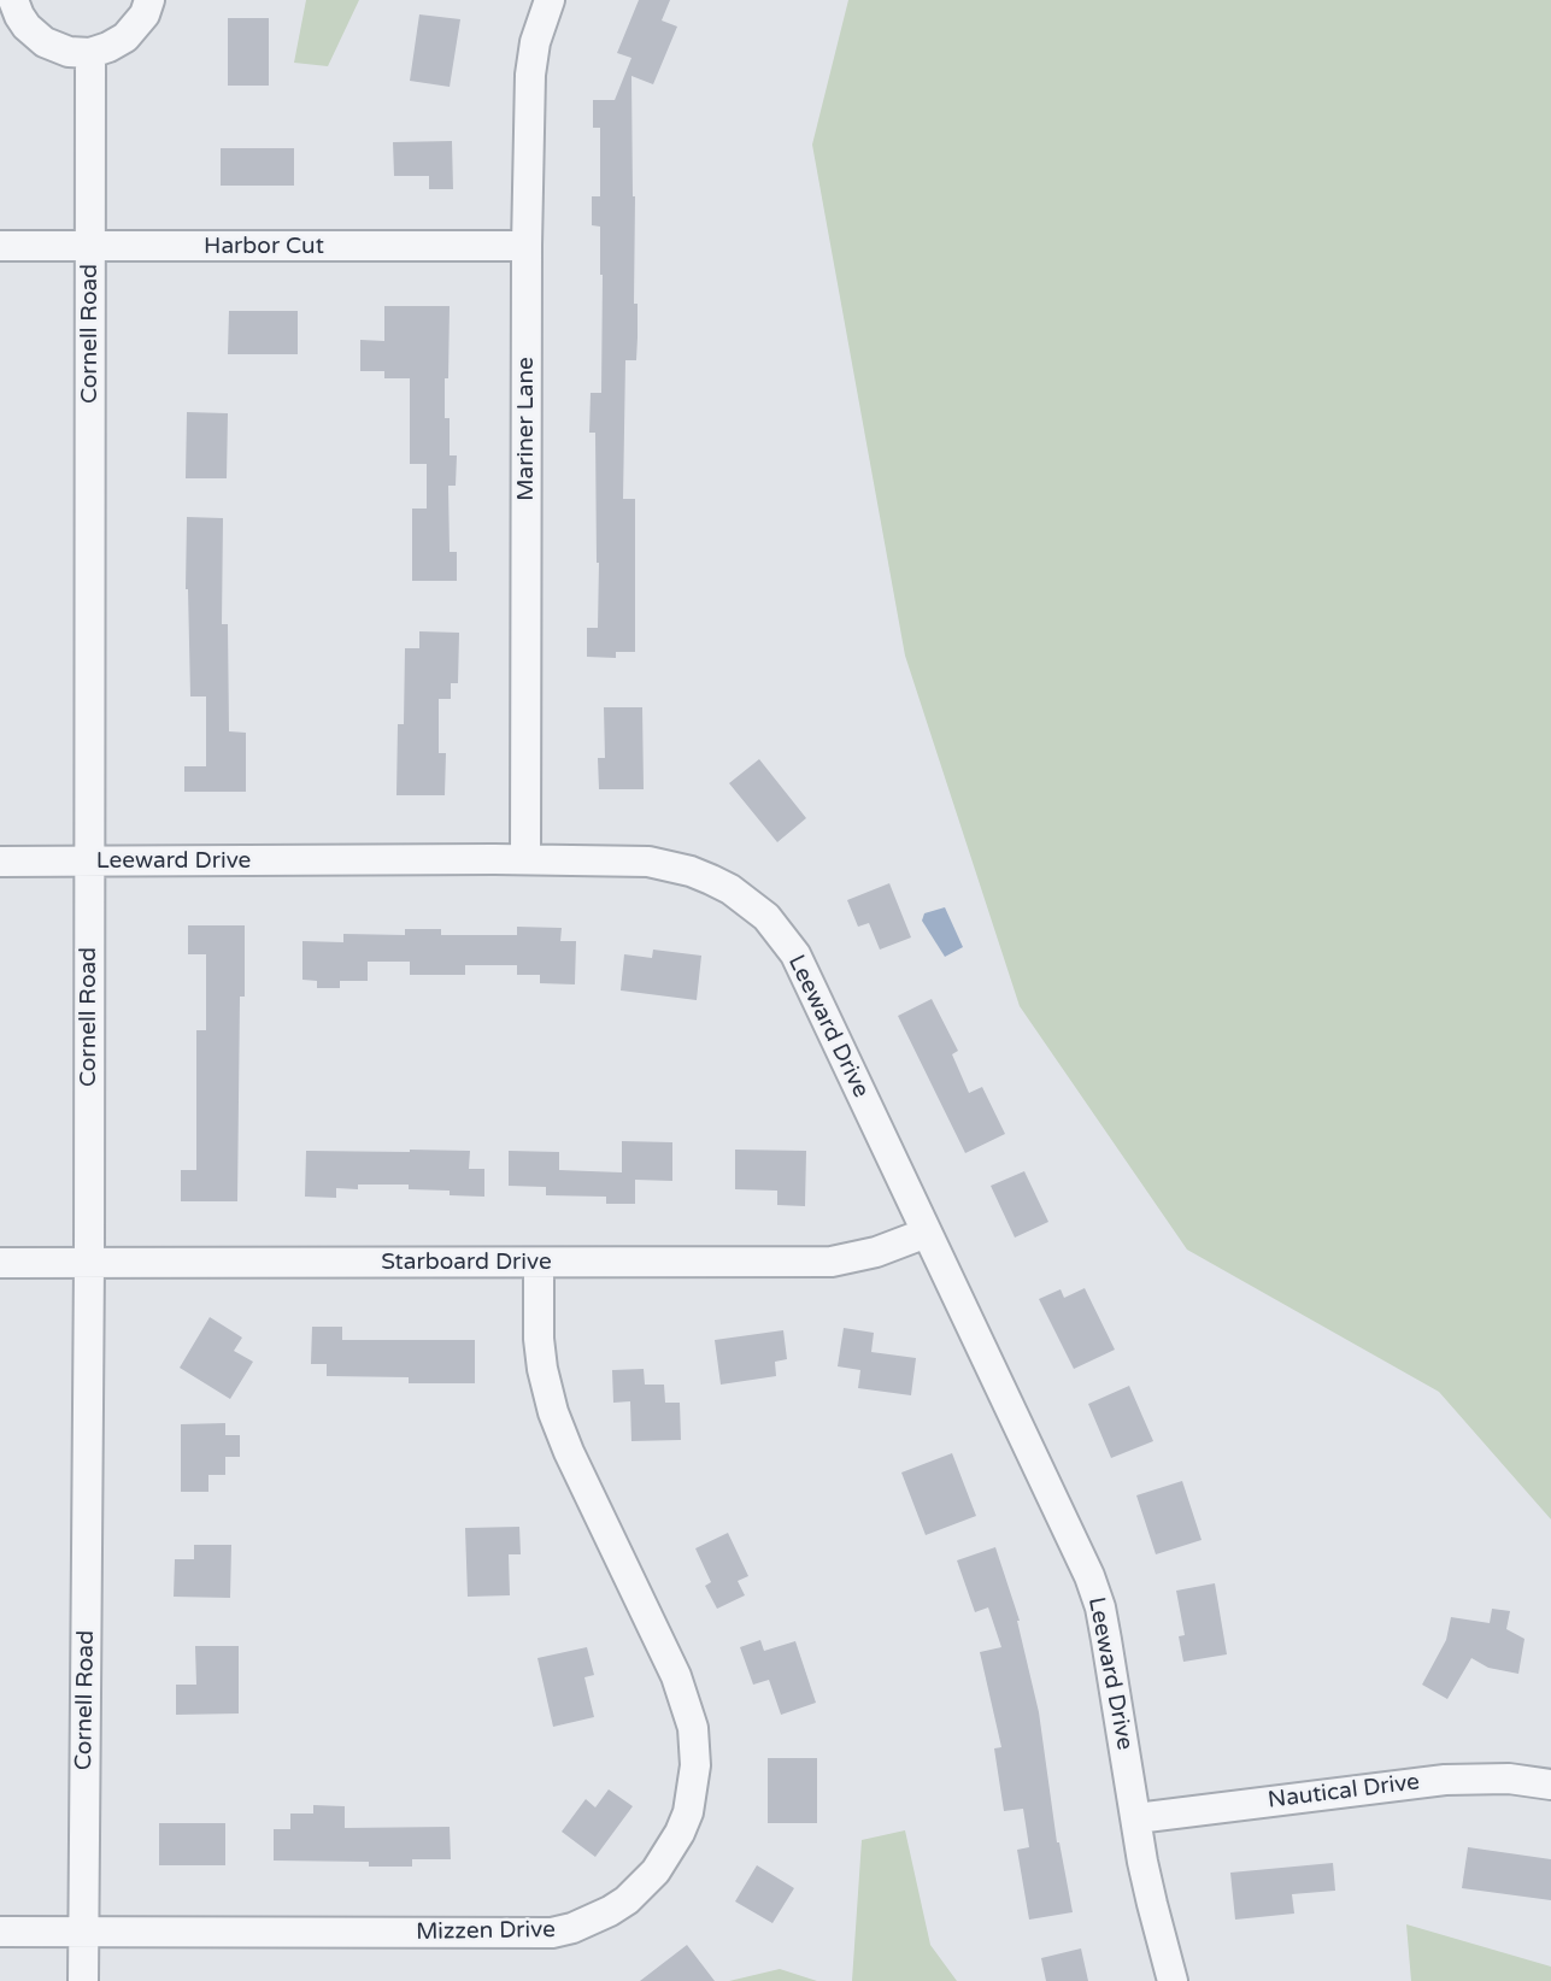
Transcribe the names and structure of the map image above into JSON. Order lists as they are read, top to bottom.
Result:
{
  "streets": {
    "street": [
      "Harbor Cut",
      "Cornell Road",
      "Mariner Lane",
      "Leeward Drive",
      "Starboard Drive",
      "Nautical Drive",
      "Mizzen Drive"
    ]
  },
  "crossings": [
    ["Harbor Cut", "Cornell Road"],
    ["Harbor Cut", "Mariner Lane"],
    ["Cornell Road", "Leeward Drive"],
    ["Cornell Road", "Starboard Drive"],
    ["Cornell Road", "Mizzen Drive"],
    ["Mariner Lane", "Leeward Drive"],
    ["Leeward Drive", "Starboard Drive"],
    ["Leeward Drive", "Nautical Drive"],
    ["Starboard Drive", "Mizzen Drive"]
  ]
}
